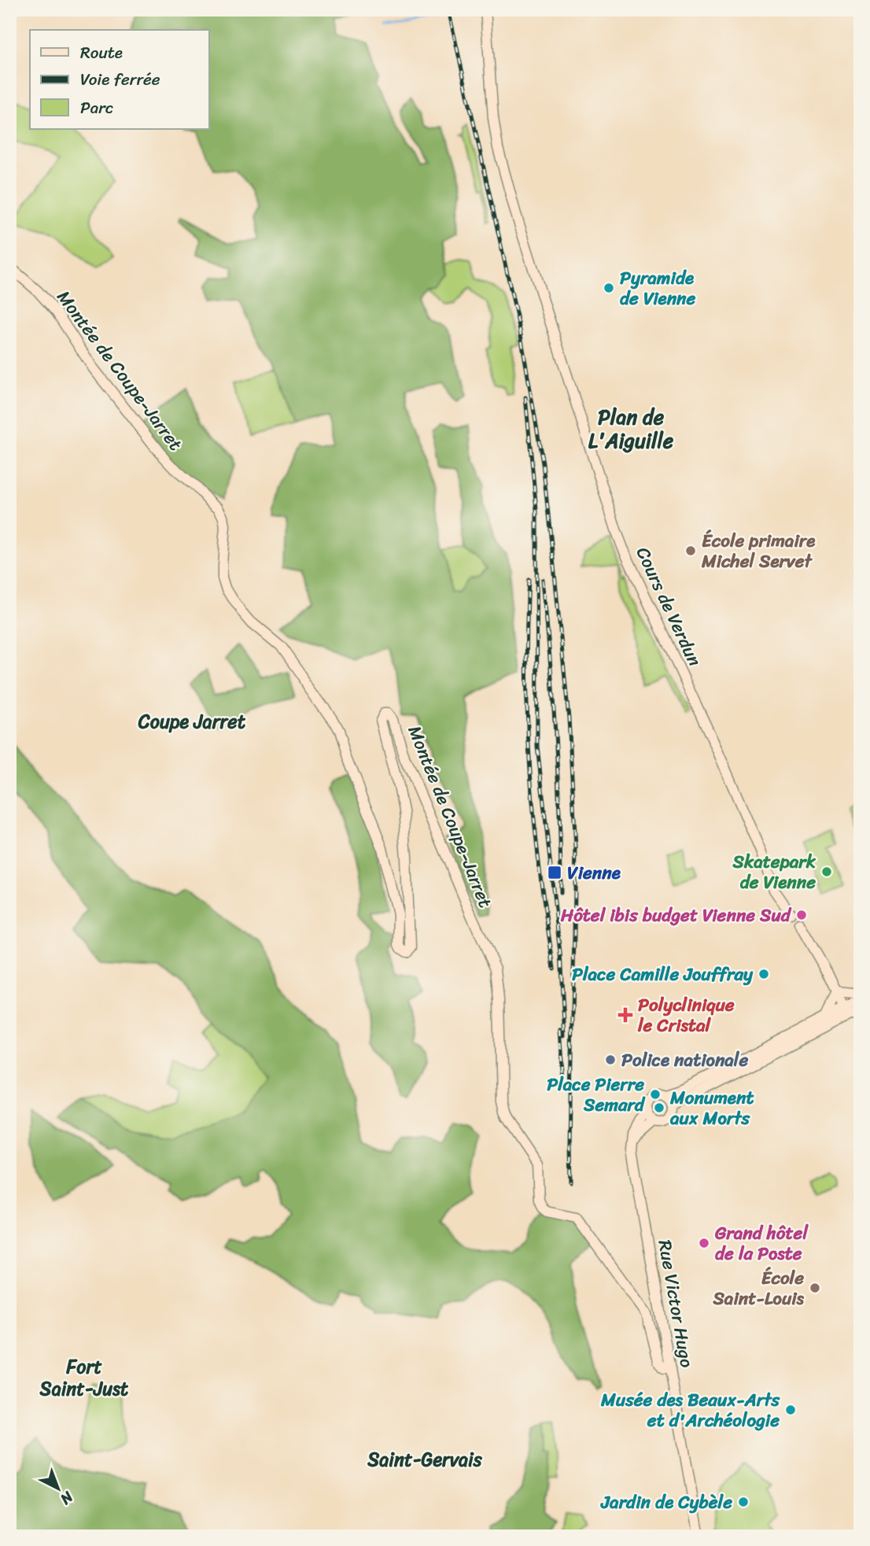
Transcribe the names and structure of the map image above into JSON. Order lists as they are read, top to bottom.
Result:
{
  "streets": {
    "main road": ["Montée de Coupe-Jarret", "Cours de Verdun", "Rue Victor Hugo"]
  },
  "crossings": [
    ["Montée de Coupe-Jarret", "Rue Victor Hugo"]
  ],
  "districts": [
    "Plan de L'Aiguille",
    "Coupe Jarret",
    "Fort Saint-Just",
    "Saint-Gervais"
  ],
  "places": {
    "other": [
      "Pyramide de Vienne",
      "École primaire Michel Servet",
      "Skatepark de Vienne",
      "Hôtel ibis budget Vienne Sud",
      "Place Camille Jouffray",
      "Police nationale",
      "Place Pierre Semard",
      "Monument aux Morts",
      "Grand hôtel de la Poste",
      "École Saint-Louis",
      "Musée des Beaux-Arts et d'Archéologie",
      "Jardin de Cybèle"
    ],
    "transit": ["Vienne"],
    "health": ["Polyclinique le Cristal"]
  },
  "legend": ["Route", "Voie ferrée", "Parc"],
  "north": "bottom right"
}
